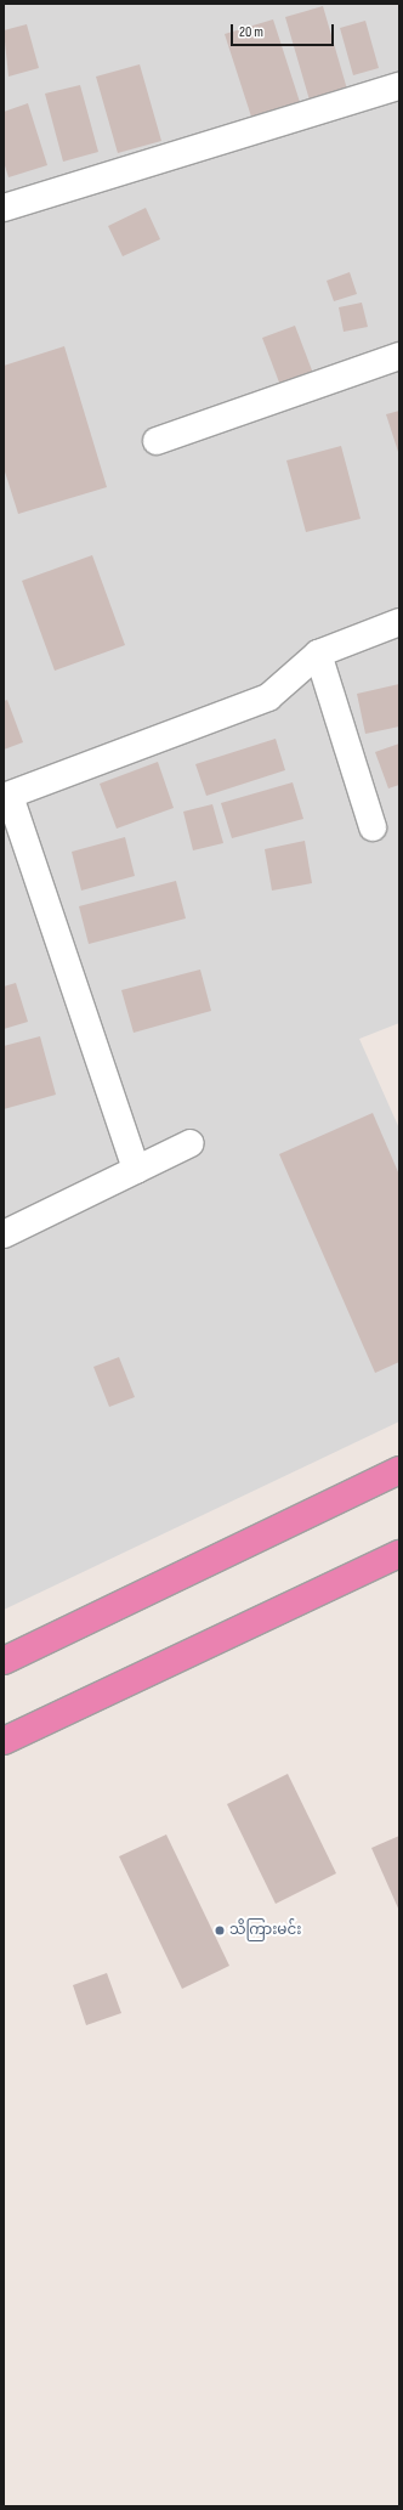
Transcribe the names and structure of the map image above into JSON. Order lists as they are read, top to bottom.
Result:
{
  "places": ["သိကြားမင်း"],
  "scale_bar": "20 m"
}
